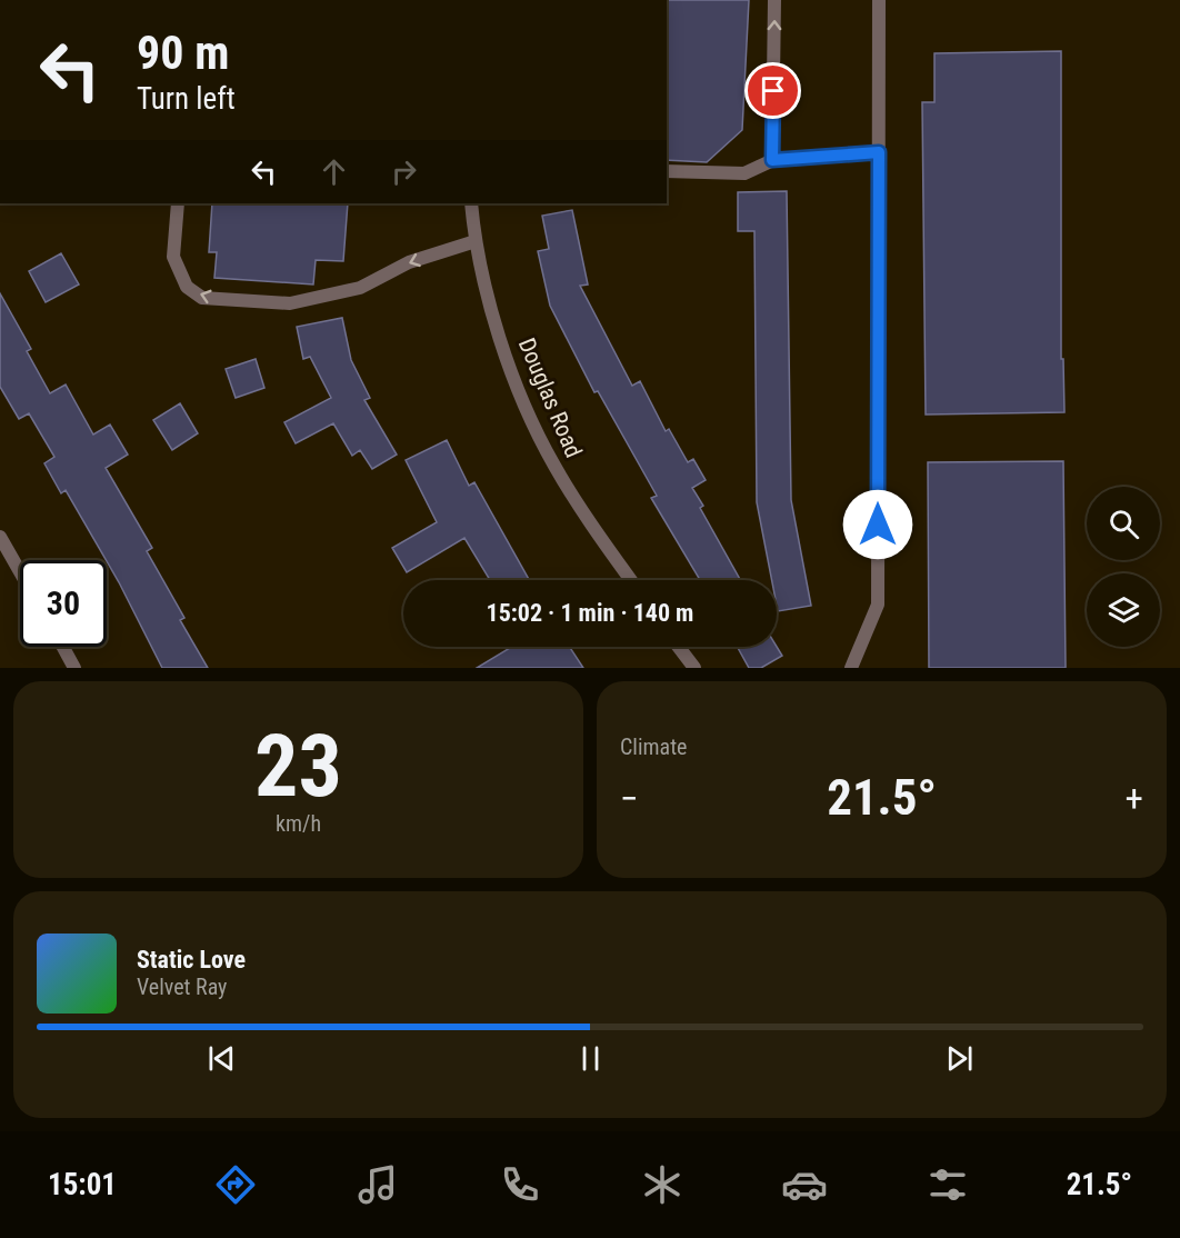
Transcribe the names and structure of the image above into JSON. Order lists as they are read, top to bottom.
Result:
{
  "streets": {
    "street": ["Douglas Road"]
  },
  "page": {
    "turn": ["90 m", "Turn left"],
    "limit": "30",
    "trip": "15:02 · 1 min · 140 m",
    "tile": [
      ["23", "km/h"],
      "Climate"
    ],
    "heat": ["−", "21.5°", "+"],
    "song": ["Static Love", "Velvet Ray"],
    "tabs": ["15:01", "21.5°"]
  }
}
